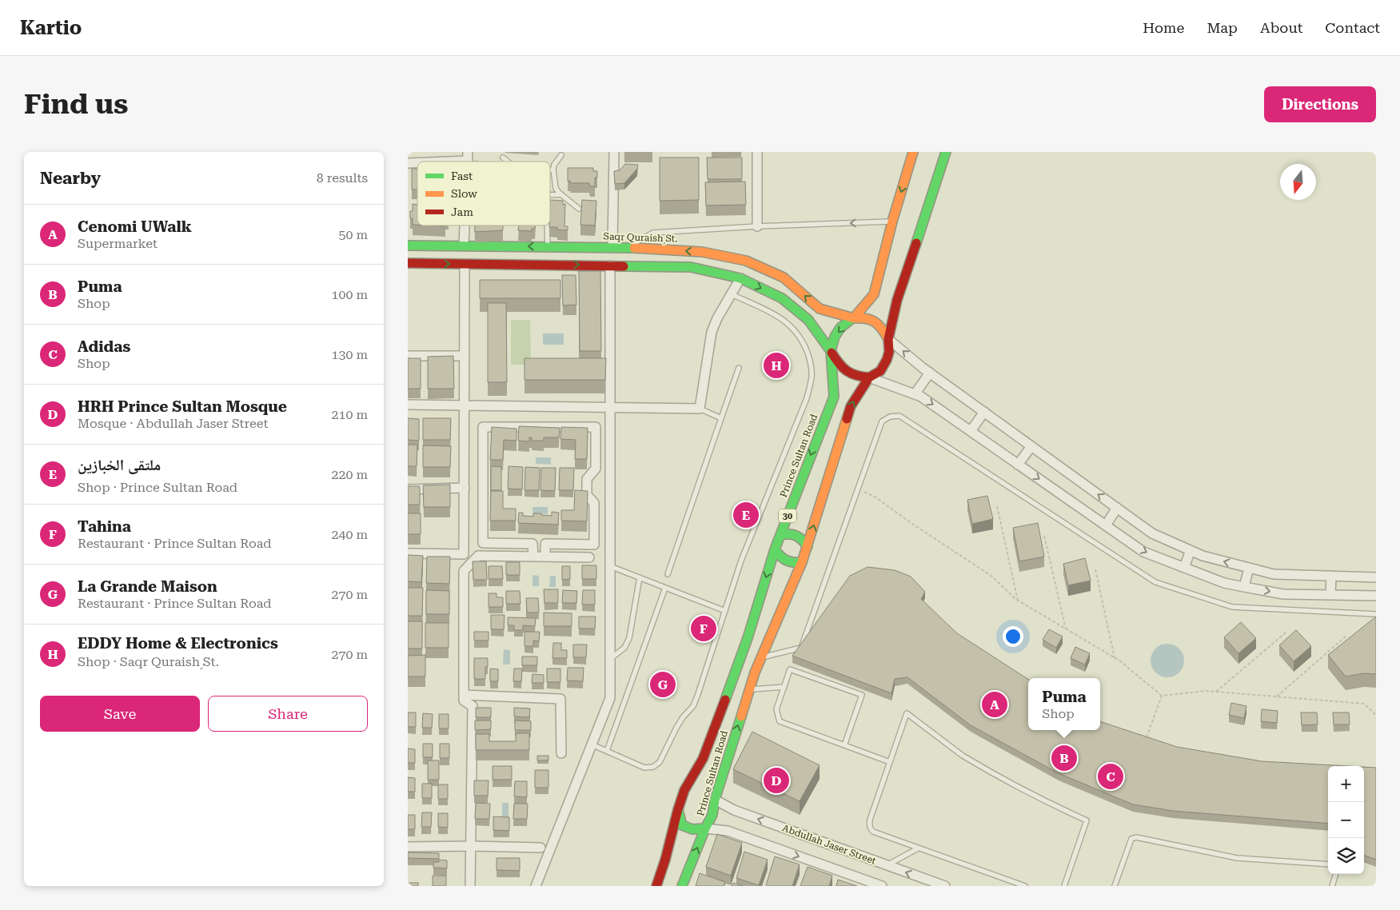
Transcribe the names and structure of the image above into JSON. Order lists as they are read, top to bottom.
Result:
{
  "streets": {
    "main road": ["Saqr Quraish ٍSt.", "Prince Sultan Road", "30"],
    "street": ["Abdullah Jaser Street"]
  },
  "crossings": [
    ["Saqr Quraish ٍSt.", "Prince Sultan Road"],
    ["Prince Sultan Road", "Abdullah Jaser Street"]
  ],
  "legend": ["Fast", "Slow", "Jam"],
  "north": "bottom",
  "page": {
    "header": "Kartio",
    "nav": [
      "Home",
      "Map",
      "About",
      "Contact"
    ],
    "buttons": [
      "Directions",
      ["Save", "Share"]
    ],
    "title": "Find us",
    "heading": ["Nearby", "8 results"],
    "list": [
      {
        "mark": "A",
        "name": "Cenomi UWalk",
        "note": "Supermarket",
        "value": "50 m"
      },
      {
        "mark": "B",
        "name": "Puma",
        "note": "Shop",
        "value": "100 m"
      },
      {
        "mark": "C",
        "name": "Adidas",
        "note": "Shop",
        "value": "130 m"
      },
      {
        "mark": "D",
        "name": "HRH Prince Sultan Mosque",
        "note": "Mosque · Abdullah Jaser Street",
        "value": "210 m"
      },
      {
        "mark": "E",
        "name": "ملتقى الخبازين",
        "note": "Shop · Prince Sultan Road",
        "value": "220 m"
      },
      {
        "mark": "F",
        "name": "Tahina",
        "note": "Restaurant · Prince Sultan Road",
        "value": "240 m"
      },
      {
        "mark": "G",
        "name": "La Grande Maison",
        "note": "Restaurant · Prince Sultan Road",
        "value": "270 m"
      },
      {
        "mark": "H",
        "name": "EDDY Home & Electronics",
        "note": "Shop · Saqr Quraish ٍSt.",
        "value": "270 m"
      }
    ],
    "pins": [
      "H",
      "E",
      "F",
      "G",
      "A",
      "B",
      "C",
      "D"
    ],
    "popup": ["Puma", "Shop"],
    "map_buttons": ["+", "−"]
  }
}
